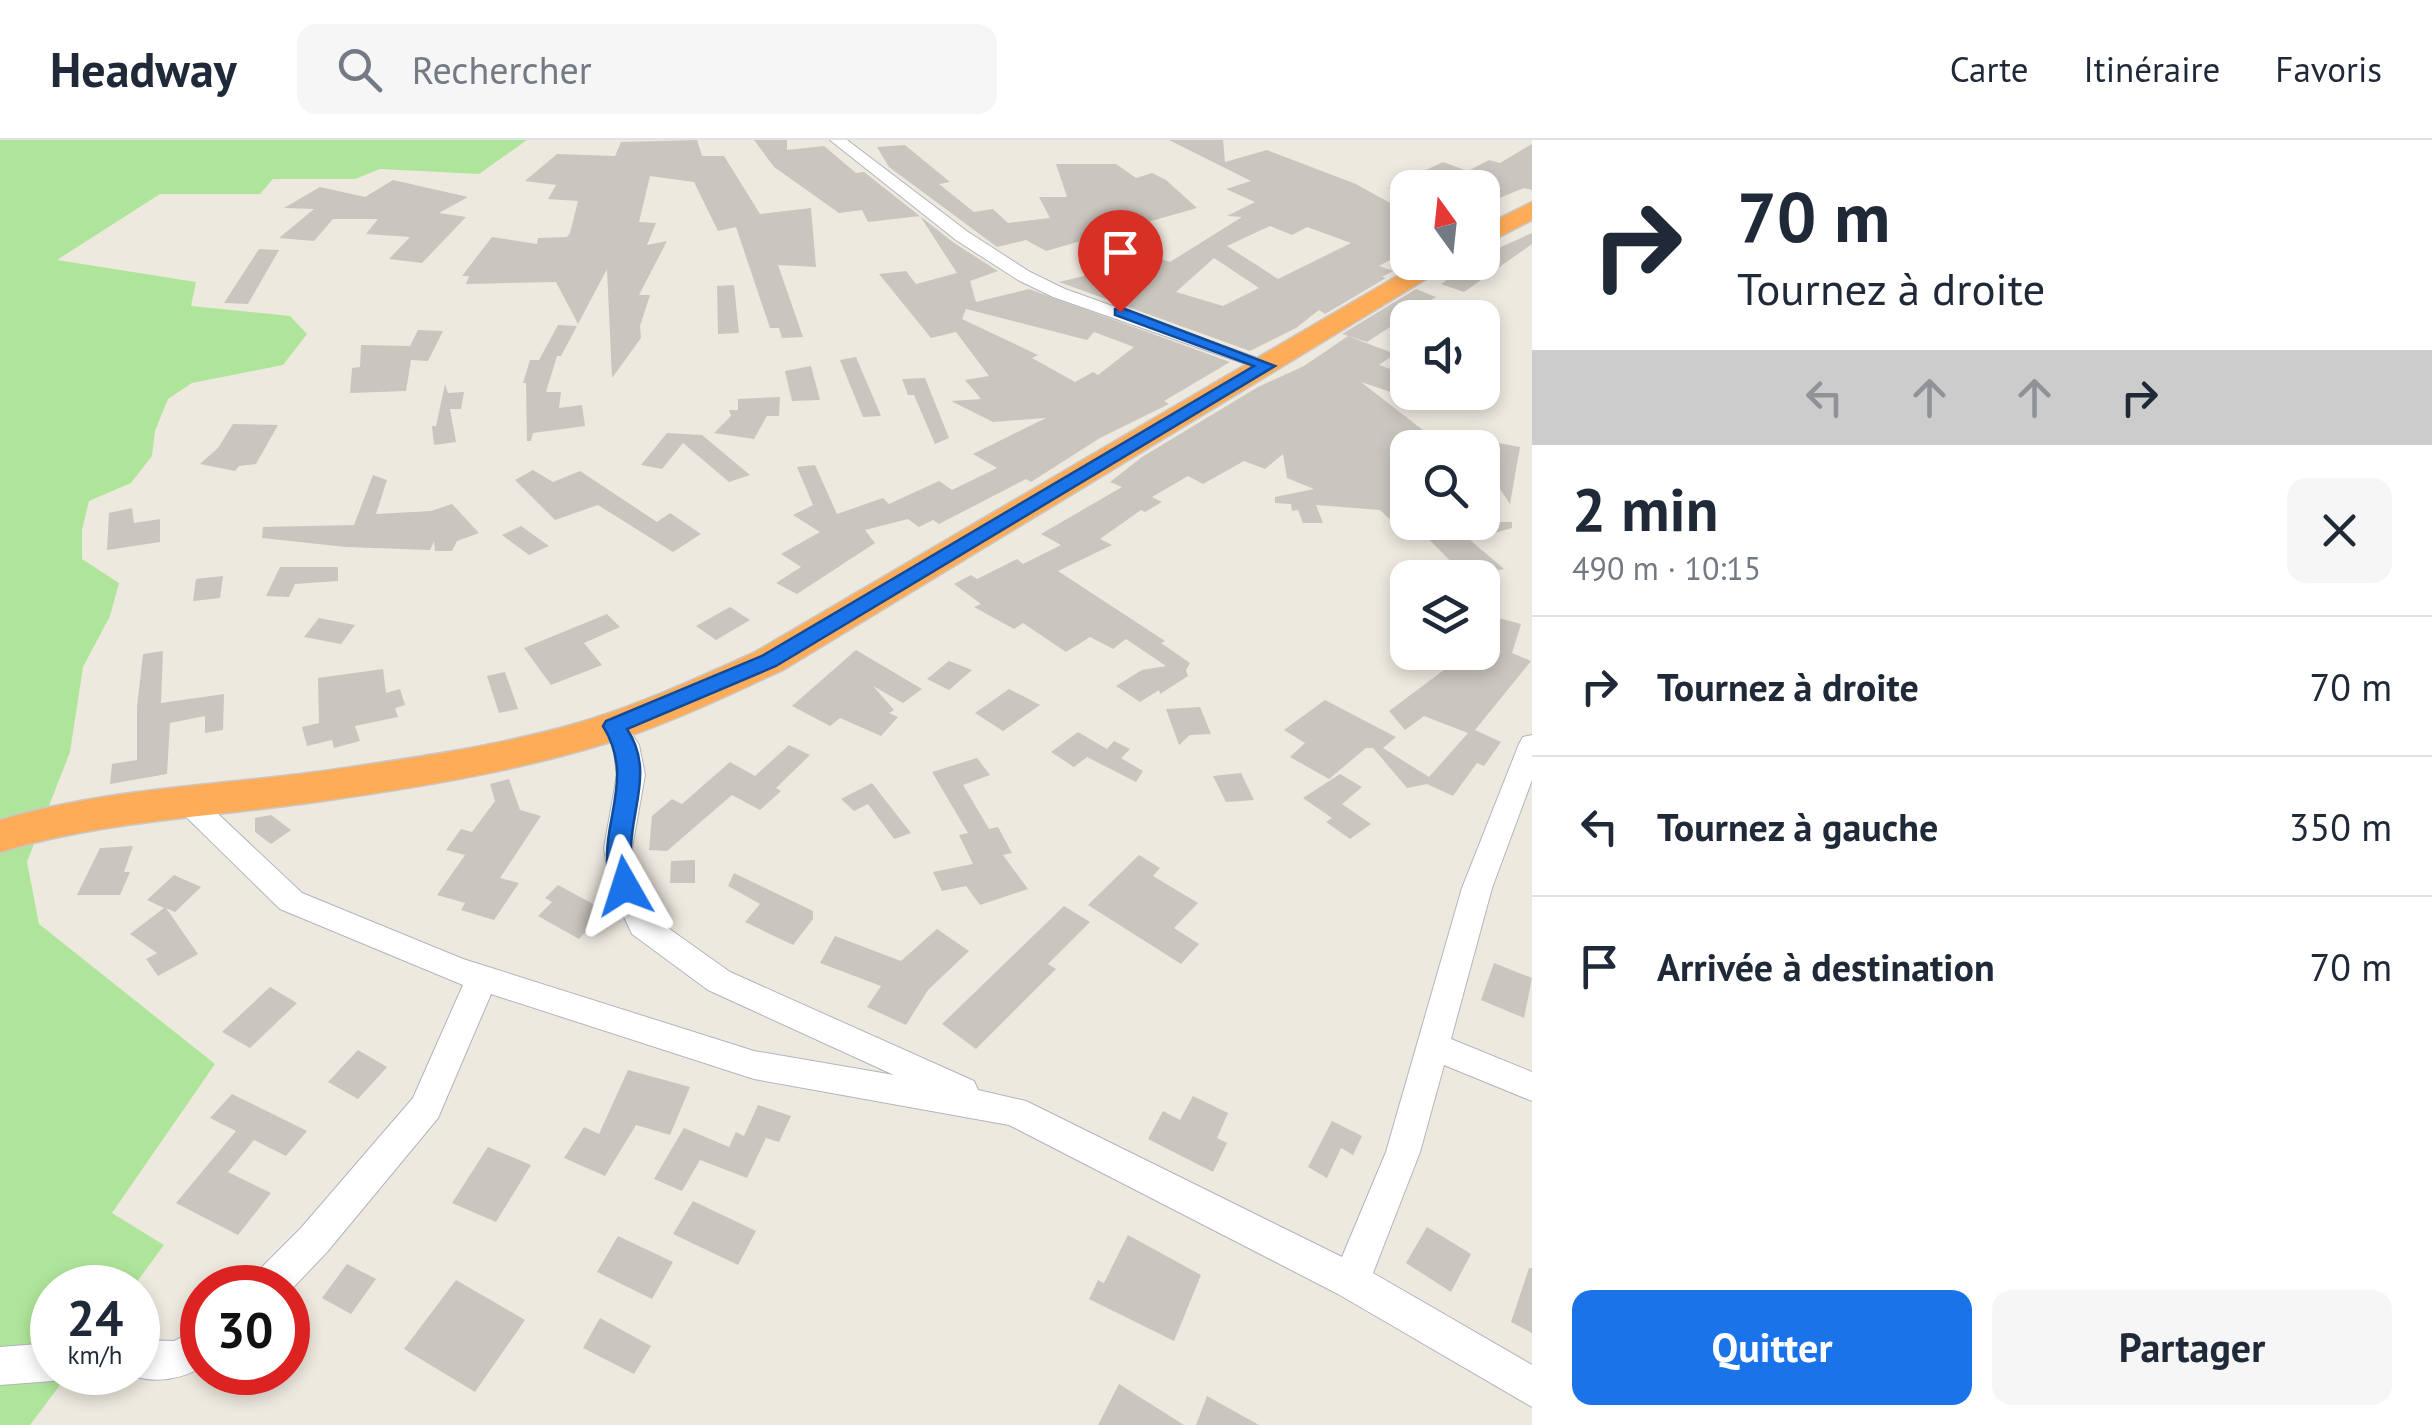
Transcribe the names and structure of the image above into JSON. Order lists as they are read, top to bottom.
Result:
{
  "north": "top",
  "page": {
    "header": "Headway",
    "search": "Rechercher",
    "nav": ["Carte", "Itinéraire", "Favoris"],
    "turn": ["70 m", "Tournez à droite"],
    "heading": ["2 min", "490 m · 10:15"],
    "list": [
      {
        "name": "Tournez à droite",
        "value": "70 m"
      },
      {
        "name": "Tournez à gauche",
        "value": "350 m"
      },
      {
        "name": "Arrivée à destination",
        "value": "70 m"
      }
    ],
    "speed": "24 km/h",
    "limit": "30",
    "buttons": ["Quitter", "Partager"]
  }
}
